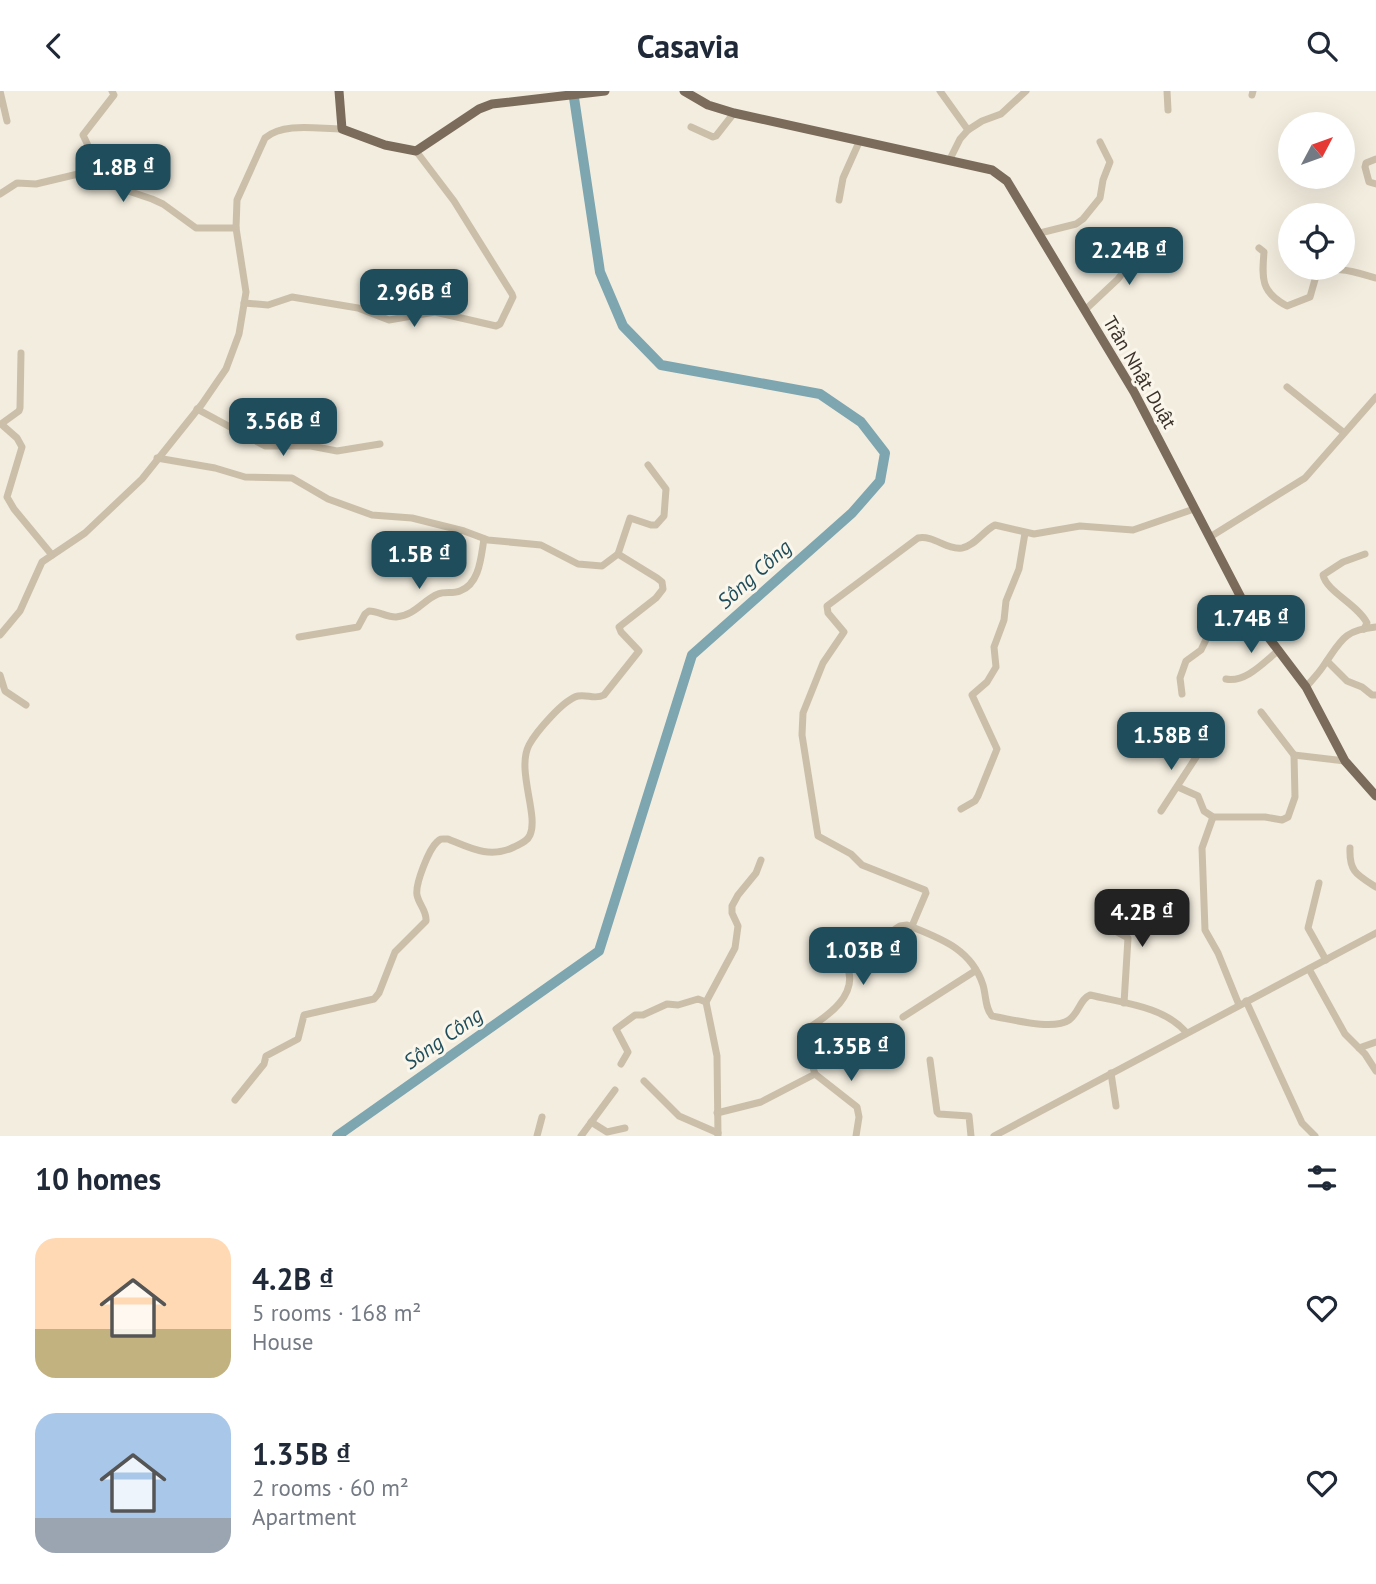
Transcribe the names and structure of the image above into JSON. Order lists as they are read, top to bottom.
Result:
{
  "streets": {
    "main road": ["Trần Nhật Duật"]
  },
  "water": ["Sông Công"],
  "north": "top right",
  "page": {
    "header": "Casavia",
    "price": [
      "1.8B ₫",
      "2.24B ₫",
      "2.96B ₫",
      "3.56B ₫",
      "1.5B ₫",
      "1.74B ₫",
      "1.58B ₫",
      "4.2B ₫",
      "1.03B ₫",
      "1.35B ₫"
    ],
    "heading": "10 homes",
    "list": [
      {
        "name": "4.2B ₫",
        "note": "5 rooms · 168 m² · House"
      },
      {
        "name": "1.35B ₫",
        "note": "2 rooms · 60 m² · Apartment"
      }
    ]
  }
}
